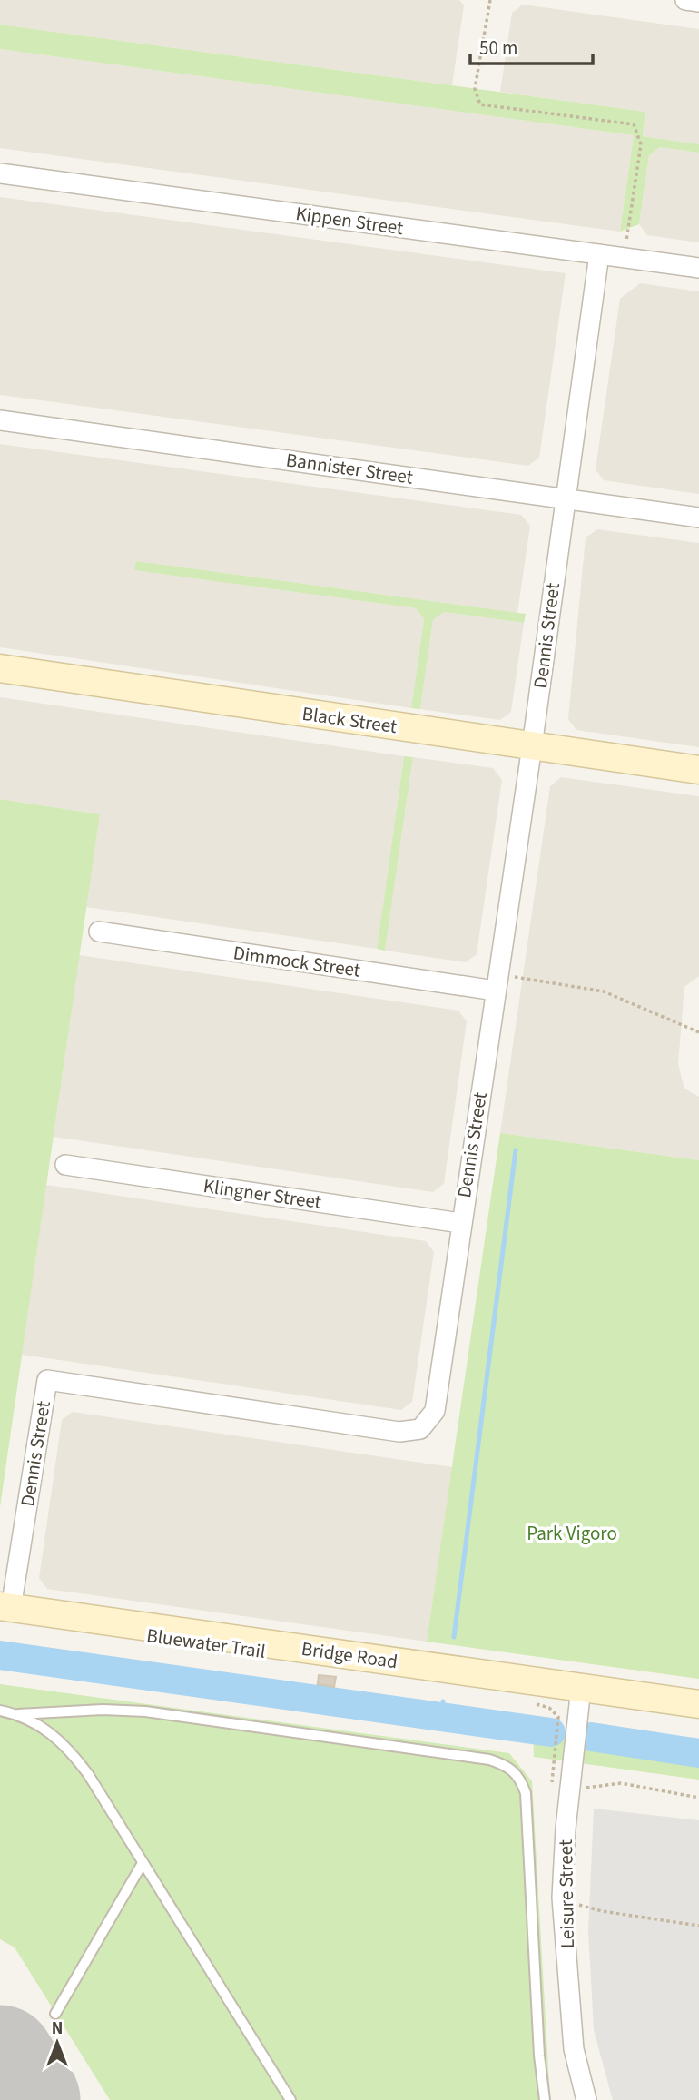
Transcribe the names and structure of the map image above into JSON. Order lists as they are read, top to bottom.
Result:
{
  "streets": {
    "street": [
      "Kippen Street",
      "Bannister Street",
      "Dennis Street",
      "Black Street",
      "Dimmock Street",
      "Klingner Street",
      "Bridge Road",
      "Leisure Street"
    ]
  },
  "crossings": [
    ["Kippen Street", "Dennis Street"],
    ["Bannister Street", "Dennis Street"],
    ["Dennis Street", "Black Street"],
    ["Dennis Street", "Dimmock Street"],
    ["Dennis Street", "Klingner Street"],
    ["Dennis Street", "Bridge Road"],
    ["Bridge Road", "Leisure Street"]
  ],
  "parks": ["Park Vigoro"],
  "scale_bar": "50 m",
  "north": "top"
}
